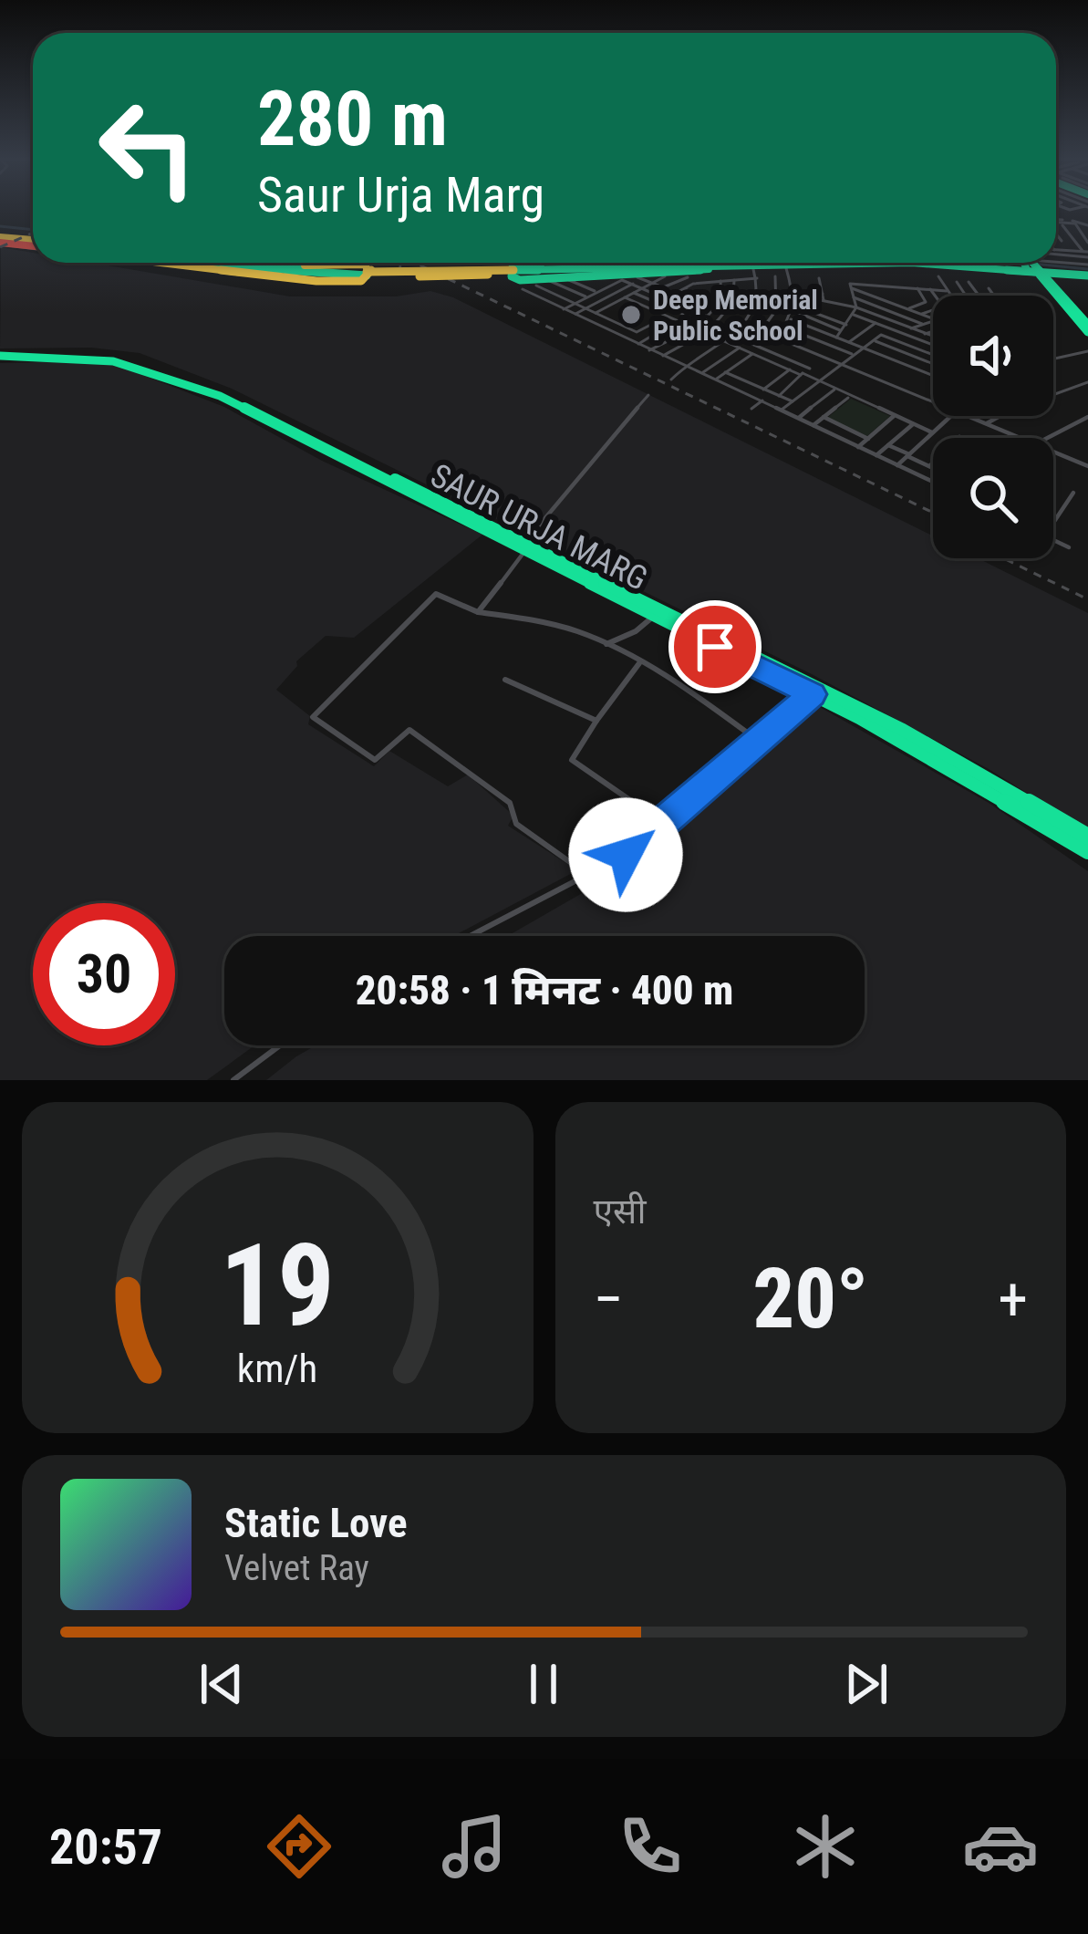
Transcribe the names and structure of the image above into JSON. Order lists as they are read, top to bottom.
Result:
{
  "streets": {
    "main road": ["SAUR URJA MARG"]
  },
  "places": ["Deep Memorial Public School"],
  "page": {
    "turn": ["280 m", "Saur Urja Marg"],
    "limit": "30",
    "trip": "20:58 · 1 मिनट · 400 m",
    "tile": "एसी",
    "heat": ["−", "20°", "+"],
    "song": ["Static Love", "Velvet Ray"],
    "tabs": "20:57",
    "gauge": ["19", "km/h"]
  }
}
